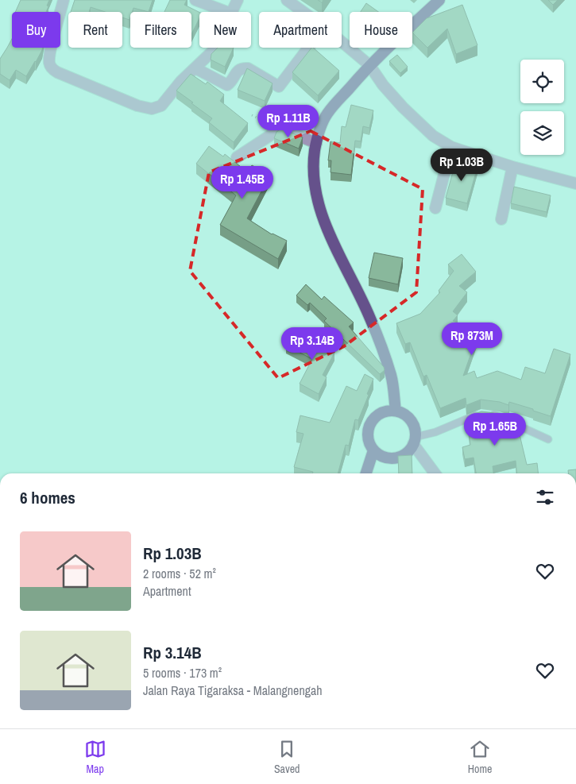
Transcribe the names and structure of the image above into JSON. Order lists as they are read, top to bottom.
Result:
{
  "page": {
    "chip": [
      "Buy",
      "Rent",
      "Filters",
      "New",
      "Apartment",
      "House"
    ],
    "price": [
      "Rp 1.11B",
      "Rp 1.03B",
      "Rp 1.45B",
      "Rp 873M",
      "Rp 3.14B",
      "Rp 1.65B"
    ],
    "heading": "6 homes",
    "list": [
      {
        "name": "Rp 1.03B",
        "note": "2 rooms · 52 m² · Apartment"
      },
      {
        "name": "Rp 3.14B",
        "note": "5 rooms · 173 m² · Jalan Raya Tigaraksa - Malangnengah"
      }
    ],
    "tabs": ["Map", "Saved", "Home"]
  }
}
